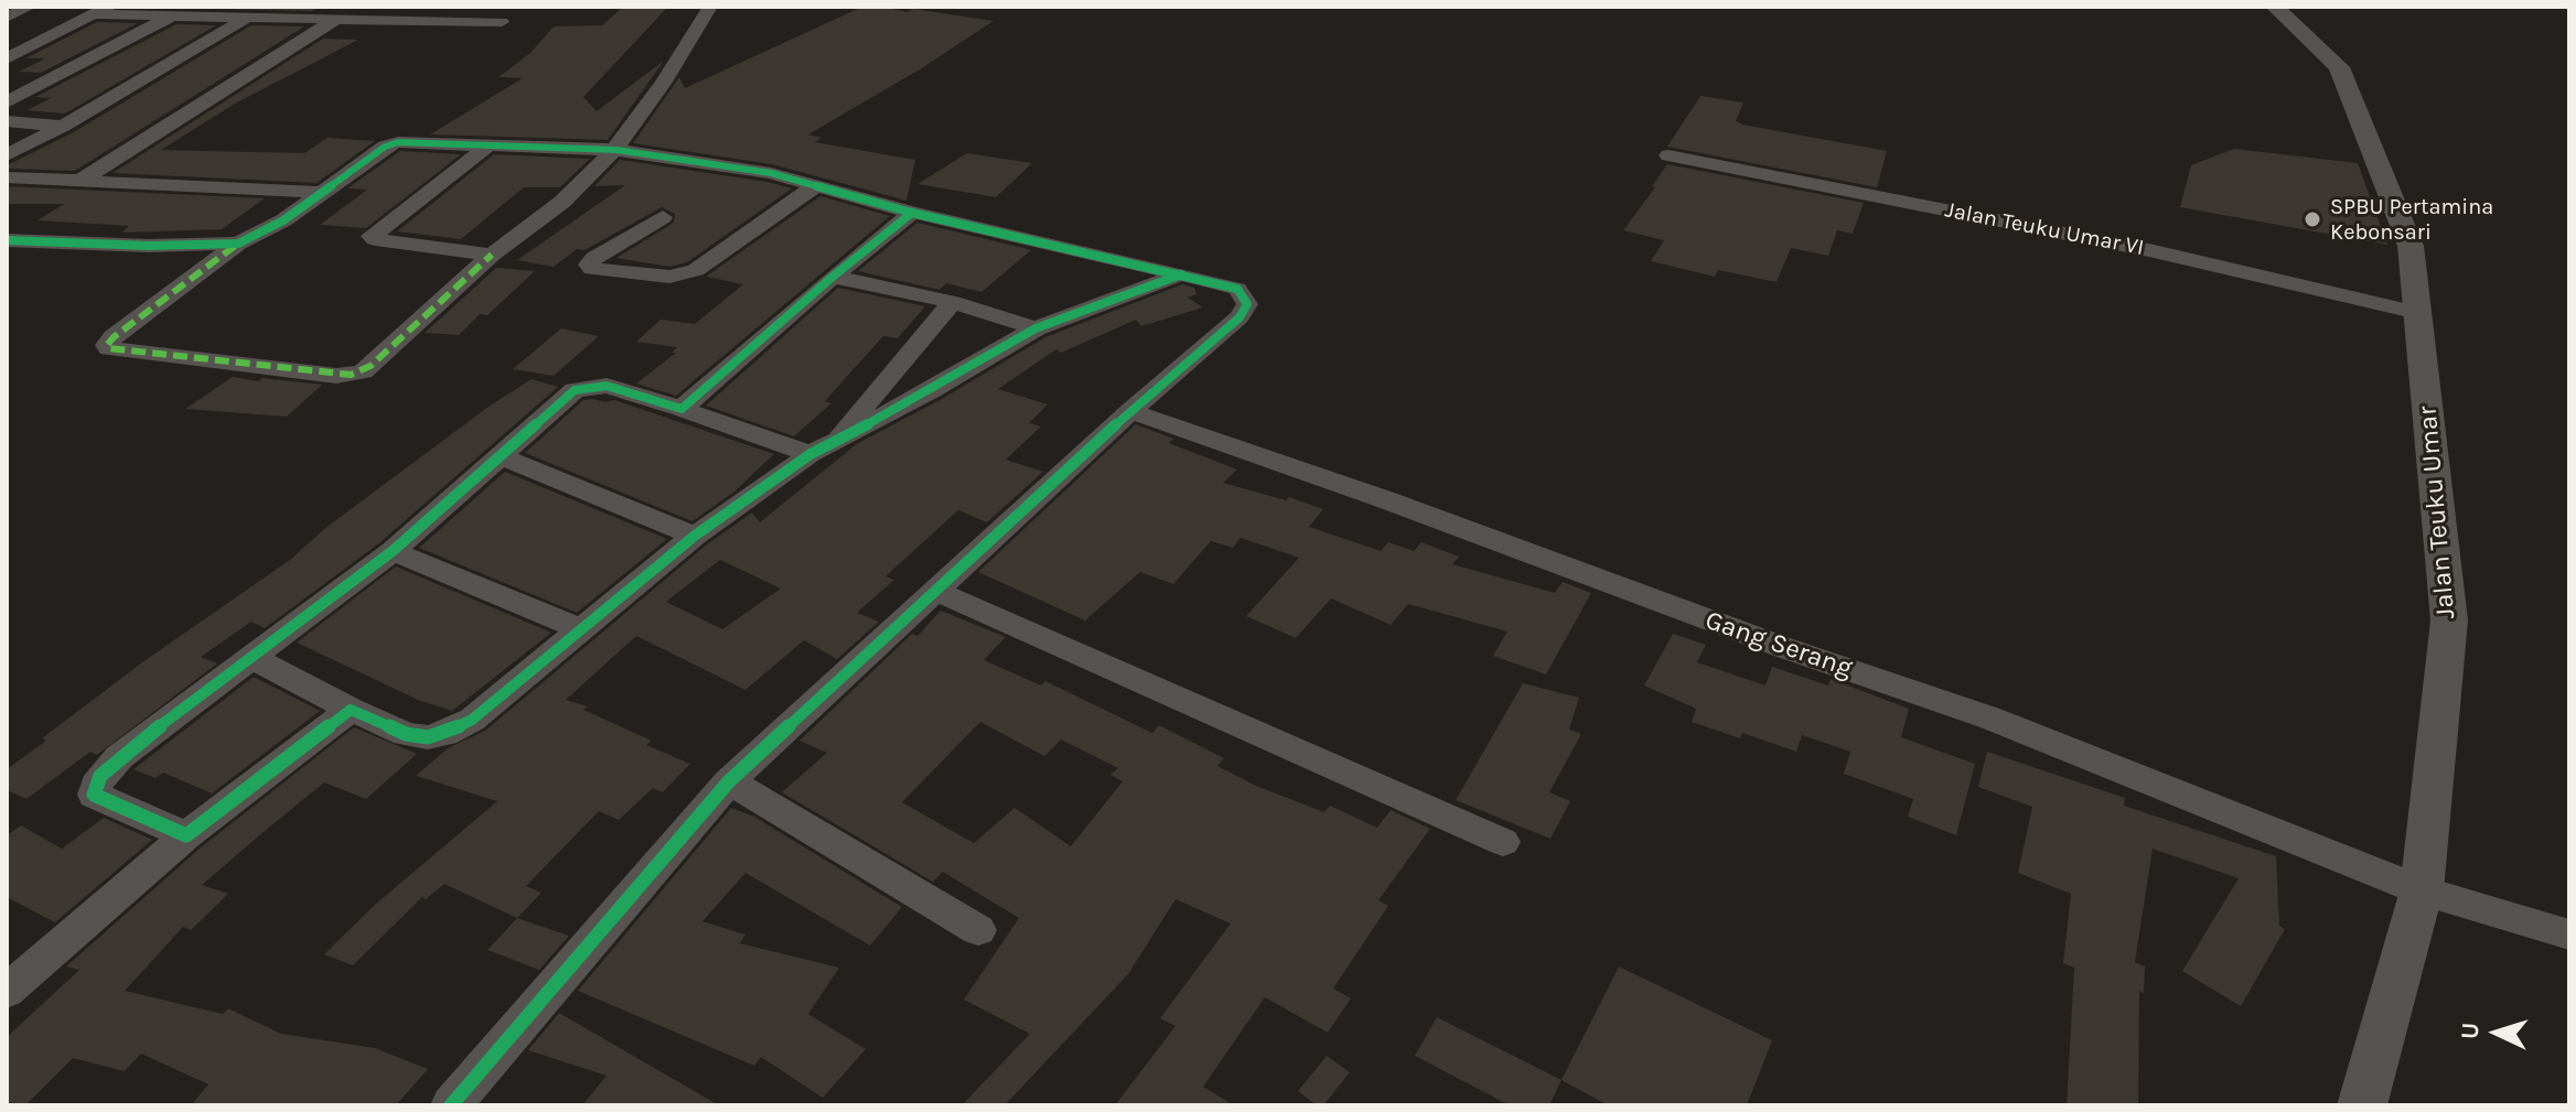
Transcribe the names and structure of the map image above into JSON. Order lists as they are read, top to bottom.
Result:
{
  "streets": {
    "street": ["Jalan Teuku Umar VI", "Jalan Teuku Umar", "Gang Serang"]
  },
  "crossings": [
    ["Jalan Teuku Umar VI", "Jalan Teuku Umar"],
    ["Jalan Teuku Umar", "Gang Serang"]
  ],
  "places": ["SPBU Pertamina Kebonsari"],
  "north": "left"
}
